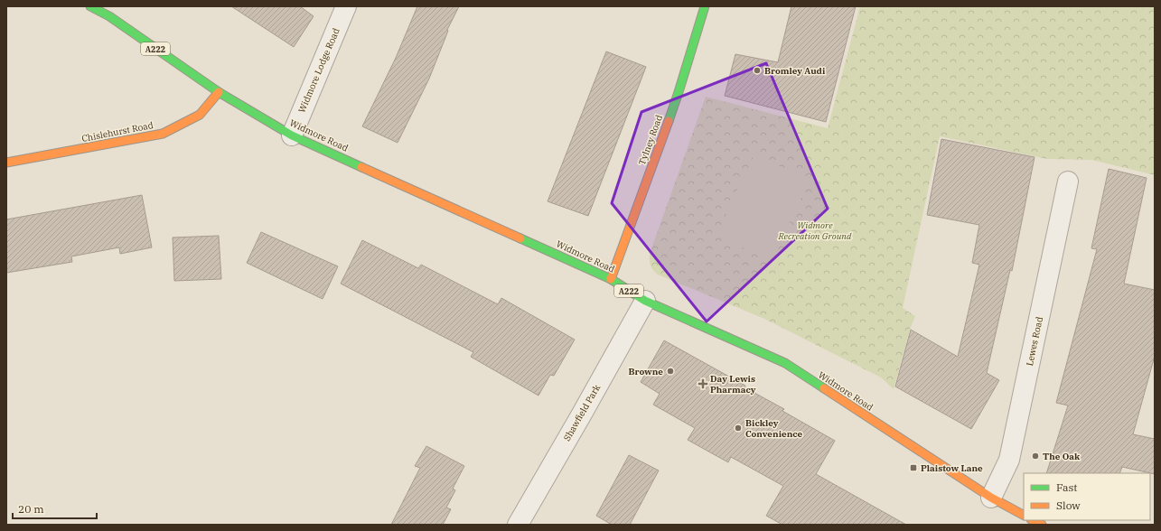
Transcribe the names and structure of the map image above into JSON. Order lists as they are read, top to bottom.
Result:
{
  "streets": {
    "main road": [
      "A222",
      "Chislehurst Road",
      "Widmore Road",
      "Tylney Road"
    ],
    "street": ["Widmore Lodge Road", "Lewes Road", "Shawfield Park"]
  },
  "crossings": [
    ["A222", "Chislehurst Road"],
    ["A222", "Widmore Road"],
    ["Widmore Lodge Road", "Widmore Road"],
    ["Chislehurst Road", "Widmore Road"],
    ["Widmore Road", "Tylney Road"],
    ["Widmore Road", "Lewes Road"],
    ["Widmore Road", "Shawfield Park"]
  ],
  "parks": ["Widmore Recreation Ground"],
  "places": {
    "other": [
      "Bromley Audi",
      "Browne",
      "Bickley Convenience",
      "The Oak"
    ],
    "health": ["Day Lewis Pharmacy"],
    "transit": ["Plaistow Lane"]
  },
  "legend": ["Fast", "Slow"],
  "scale_bar": "20 m"
}
